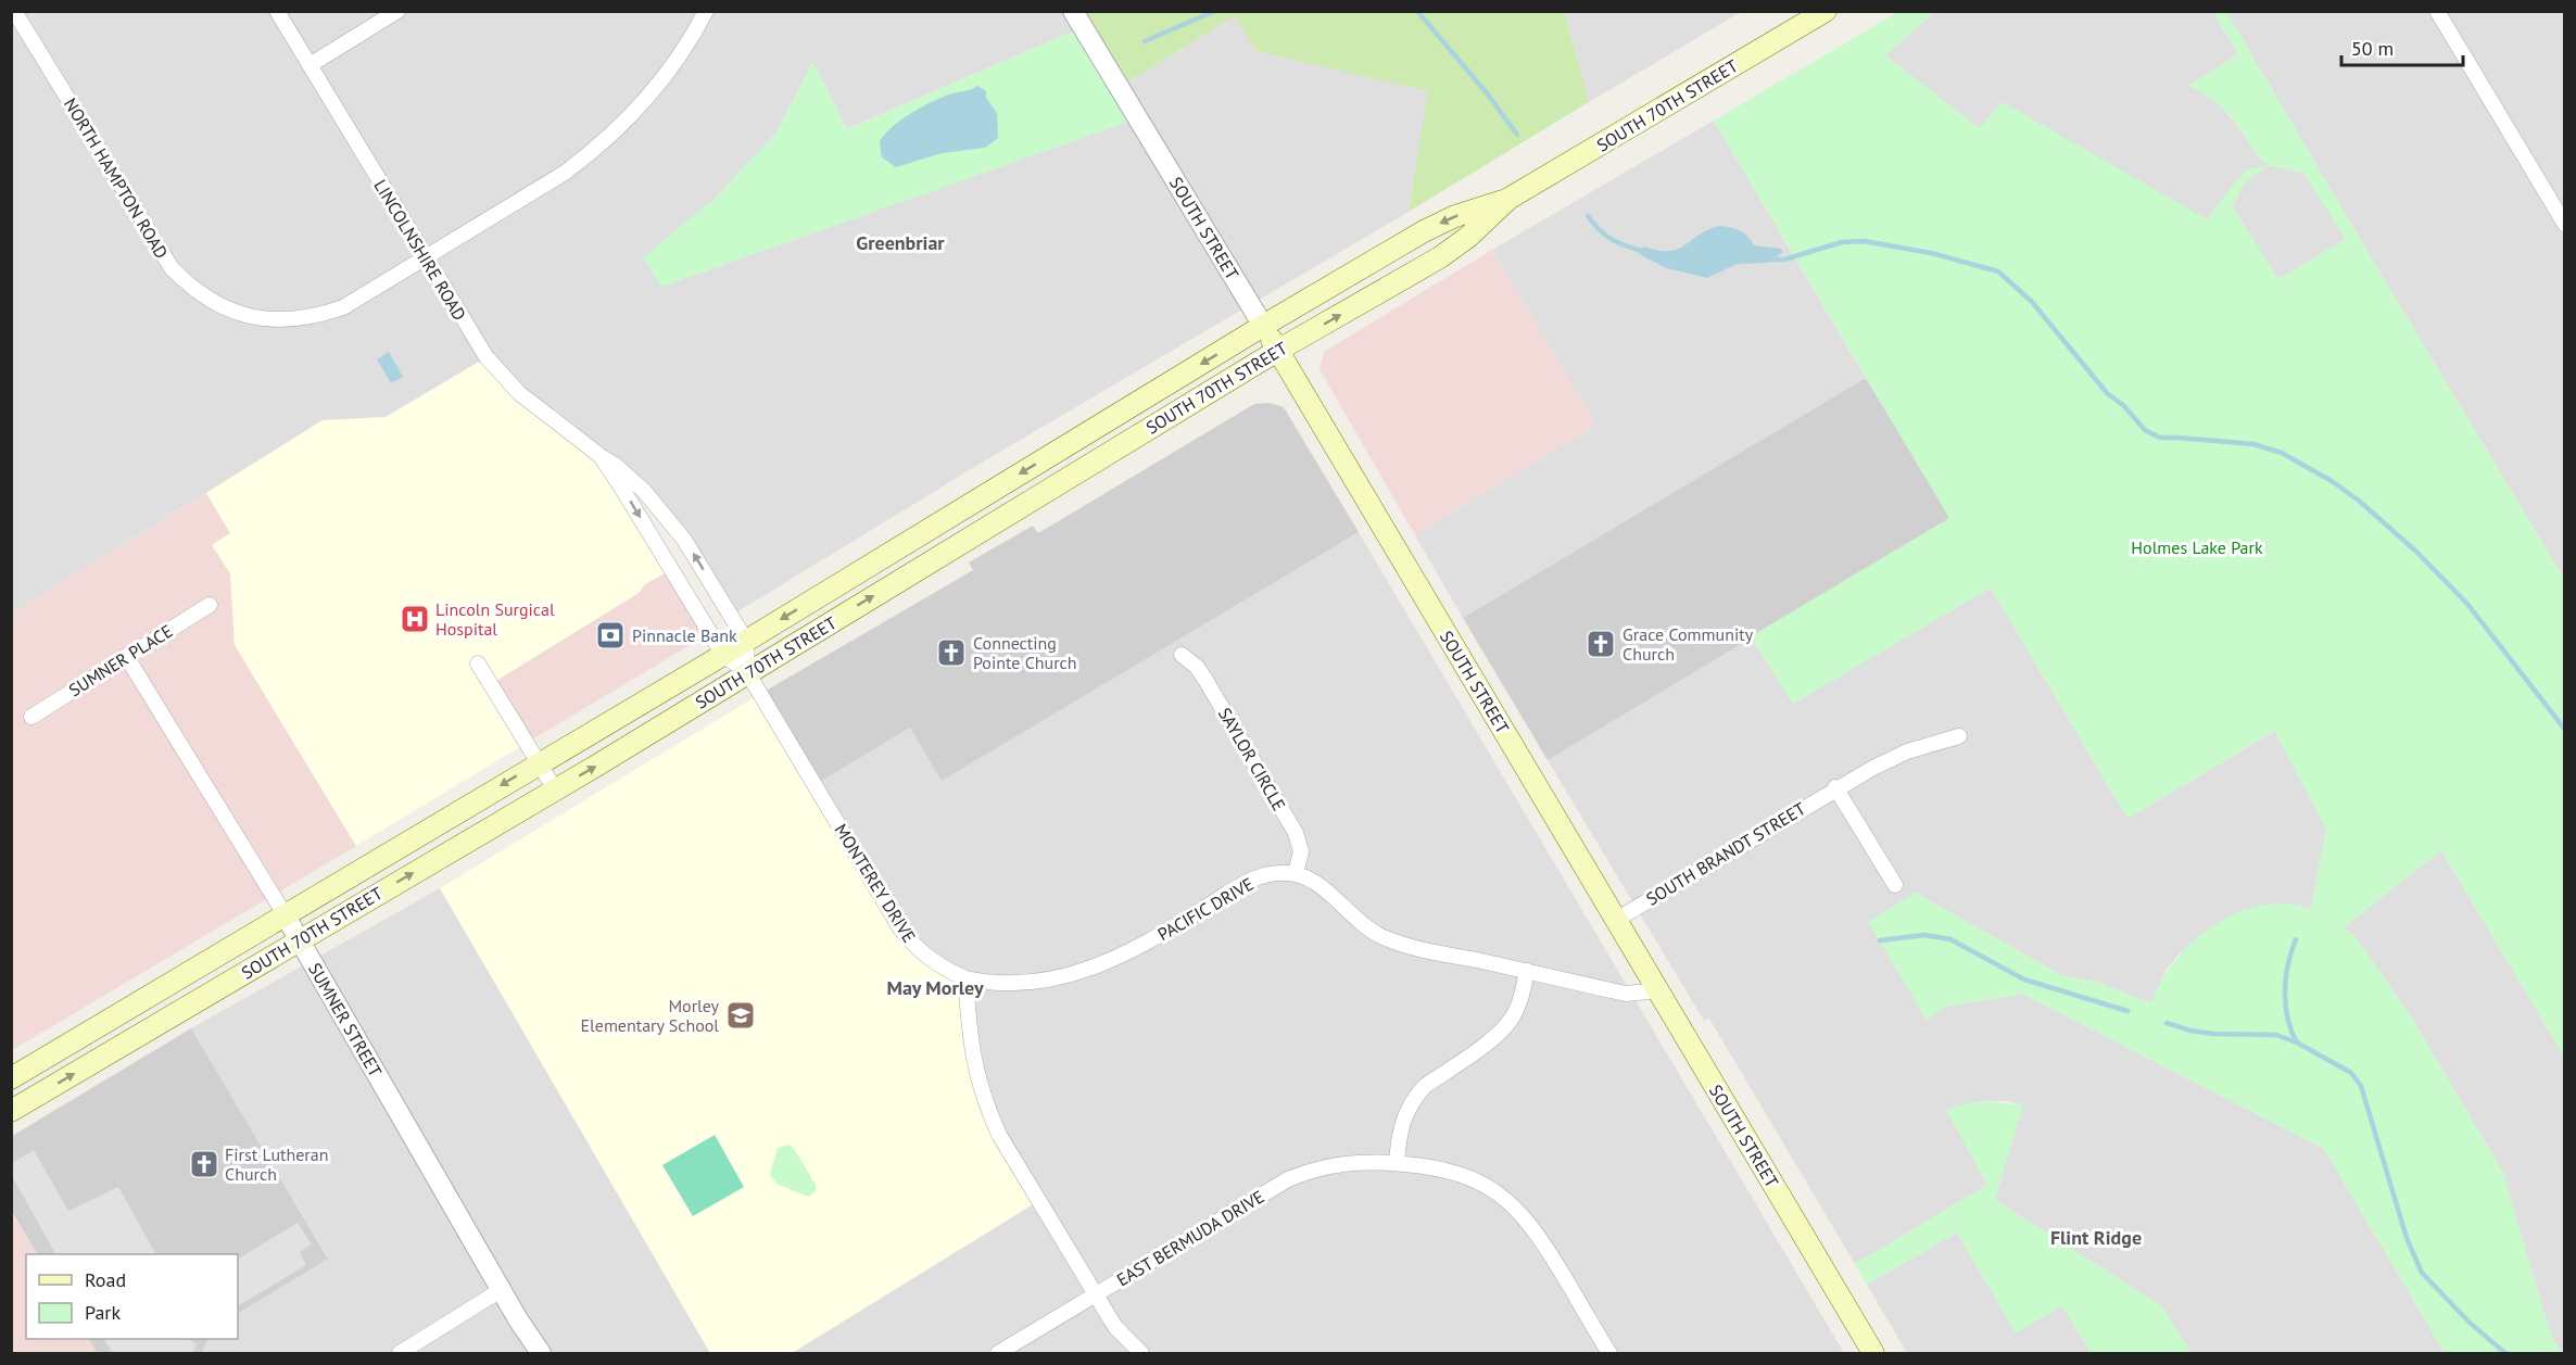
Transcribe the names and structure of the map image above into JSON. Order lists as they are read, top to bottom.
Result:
{
  "streets": {
    "main road": ["SOUTH 70TH STREET", "SOUTH STREET"],
    "street": [
      "NORTH HAMPTON ROAD",
      "LINCOLNSHIRE ROAD",
      "SUMNER PLACE",
      "SAYLOR CIRCLE",
      "SOUTH BRANDT STREET",
      "MONTEREY DRIVE",
      "PACIFIC DRIVE",
      "SUMNER STREET",
      "EAST BERMUDA DRIVE"
    ]
  },
  "crossings": [
    ["SOUTH 70TH STREET", "SOUTH STREET"],
    ["SOUTH 70TH STREET", "LINCOLNSHIRE ROAD"],
    ["SOUTH 70TH STREET", "MONTEREY DRIVE"],
    ["SOUTH 70TH STREET", "SUMNER STREET"],
    ["NORTH HAMPTON ROAD", "LINCOLNSHIRE ROAD"],
    ["SOUTH STREET", "SOUTH BRANDT STREET"],
    ["LINCOLNSHIRE ROAD", "MONTEREY DRIVE"],
    ["SUMNER PLACE", "SUMNER STREET"],
    ["SAYLOR CIRCLE", "PACIFIC DRIVE"],
    ["MONTEREY DRIVE", "PACIFIC DRIVE"]
  ],
  "districts": ["Greenbriar", "May Morley", "Flint Ridge"],
  "parks": ["Holmes Lake Park"],
  "places": {
    "hospital": ["Lincoln Surgical Hospital"],
    "bank": ["Pinnacle Bank"],
    "church": ["Grace Community Church", "Connecting Pointe Church", "First Lutheran Church"],
    "school or university": ["Morley Elementary School"]
  },
  "legend": ["Road", "Park"],
  "scale_bar": "50 m"
}
